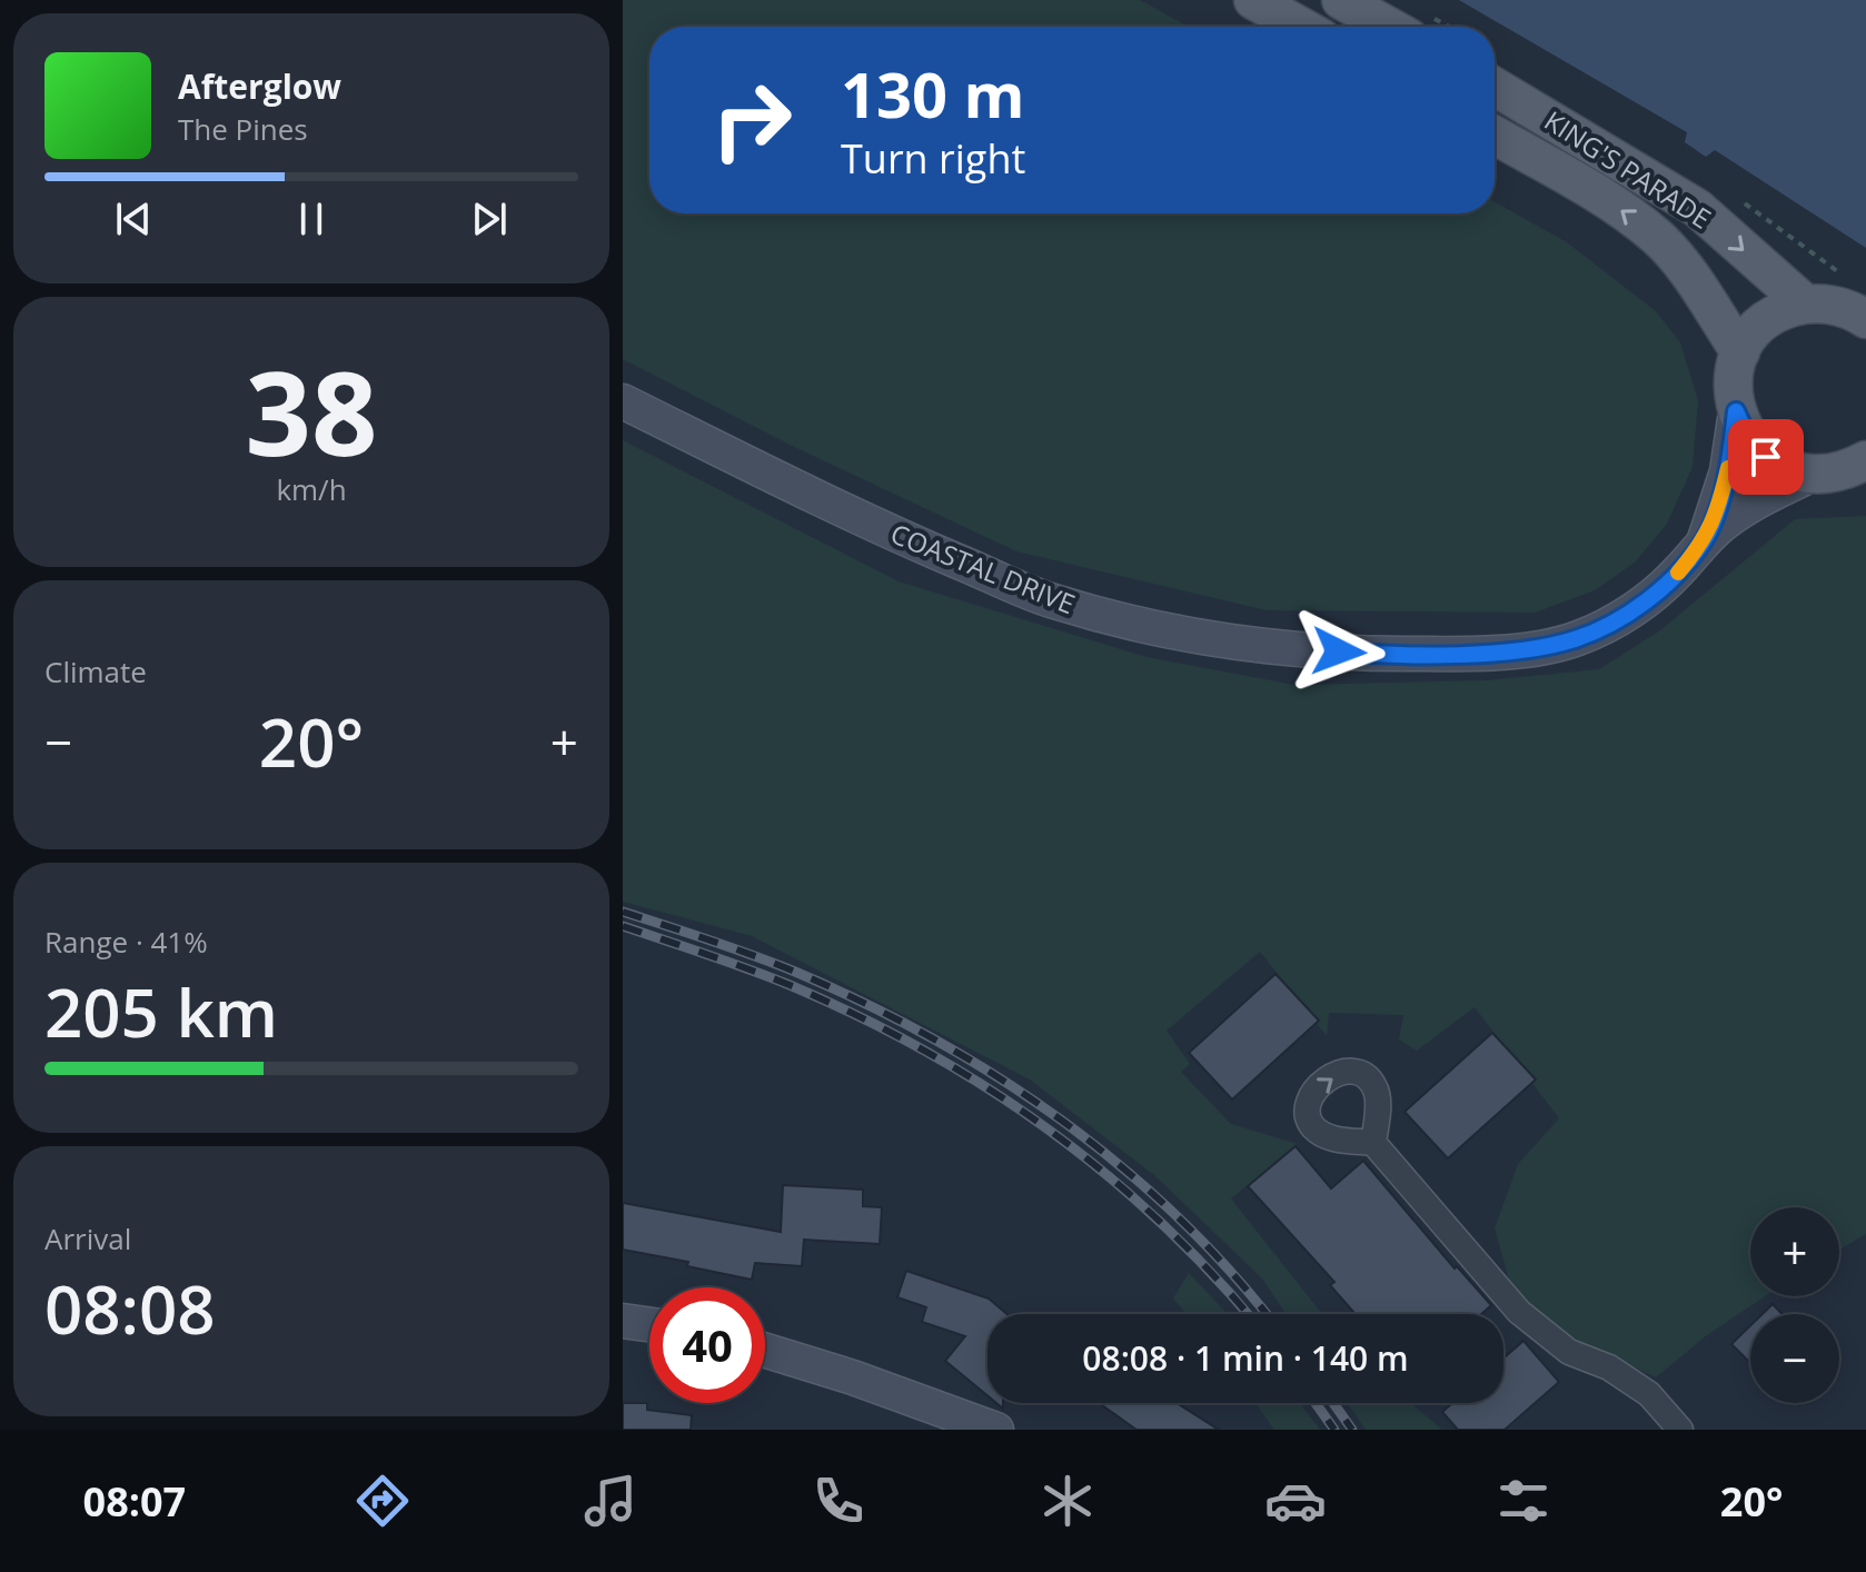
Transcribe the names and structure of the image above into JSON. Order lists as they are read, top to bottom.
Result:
{
  "streets": {
    "main road": ["KING'S PARADE"],
    "street": ["COASTAL DRIVE"]
  },
  "page": {
    "turn": ["130 m", "Turn right"],
    "song": ["Afterglow", "The Pines"],
    "tile": [
      ["38", "km/h"],
      "Climate",
      ["Range · 41%", "205 km"],
      ["Arrival", "08:08"]
    ],
    "heat": ["−", "20°", "+"],
    "map_buttons": ["+", "−"],
    "limit": "40",
    "trip": "08:08 · 1 min · 140 m",
    "tabs": ["08:07", "20°"]
  }
}
